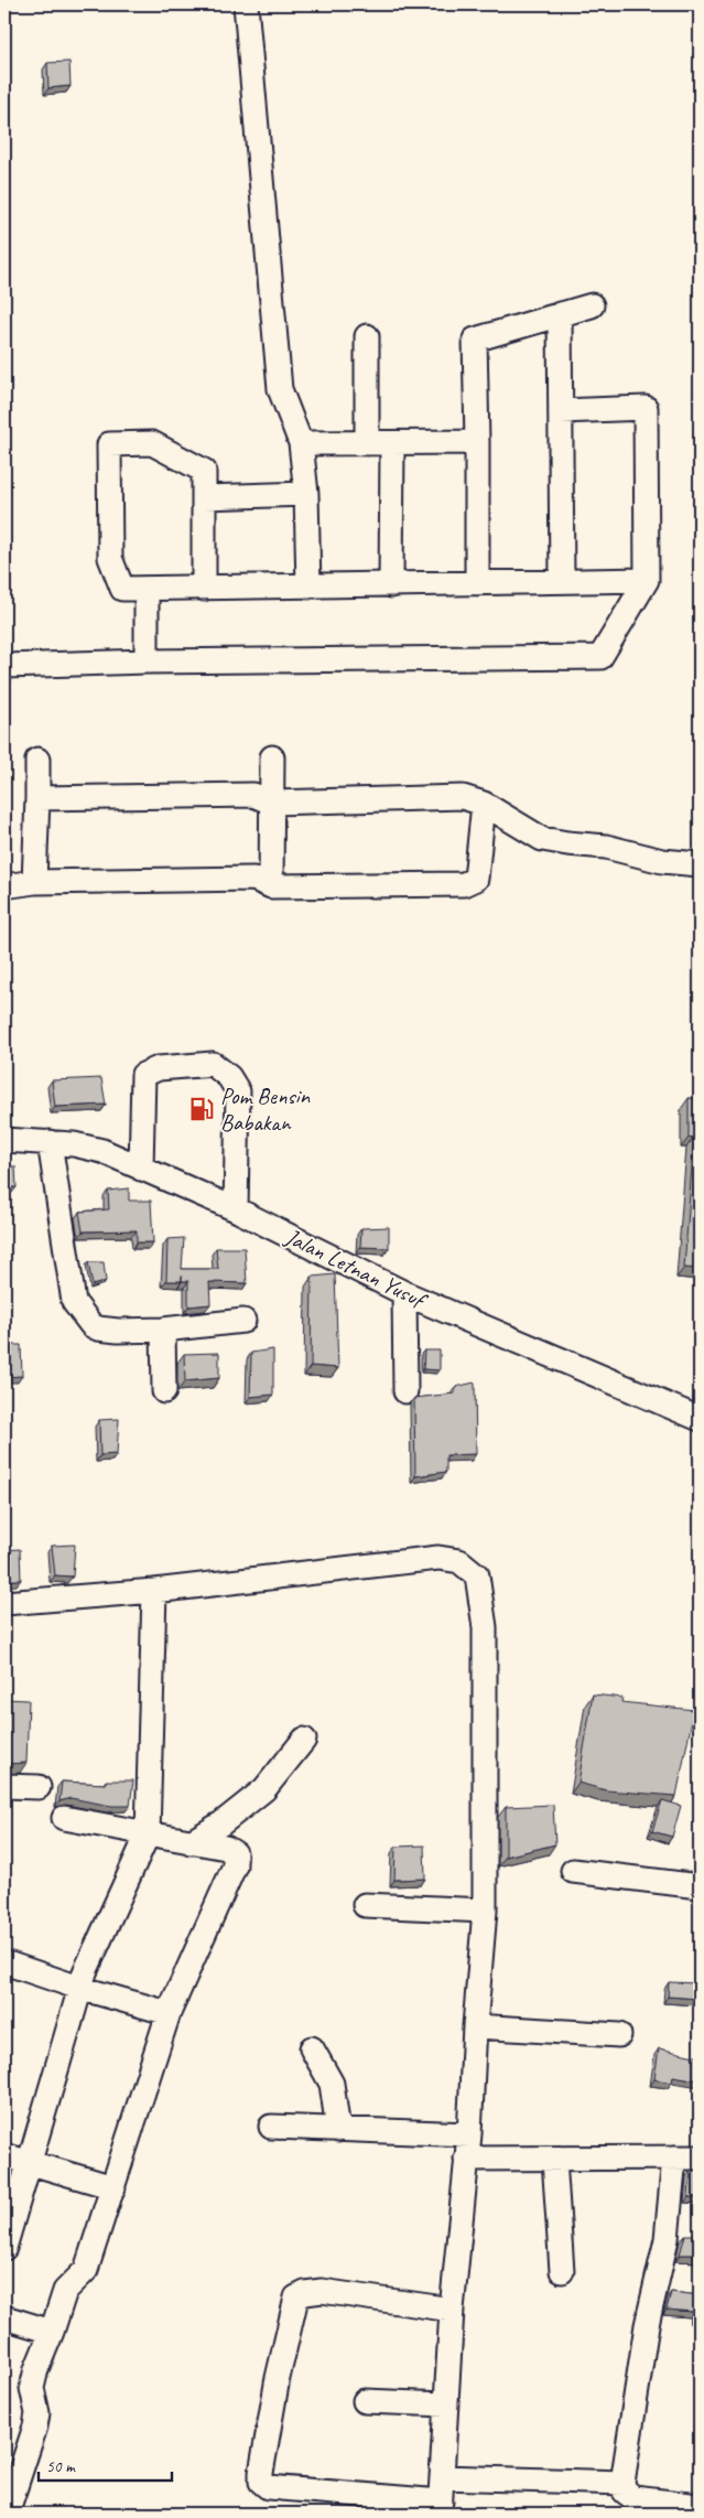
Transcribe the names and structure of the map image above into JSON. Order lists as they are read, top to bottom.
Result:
{
  "streets": {
    "street": ["Jalan Letnan Yusuf"]
  },
  "places": {
    "fuel station": ["Pom Bensin Babakan"]
  },
  "scale_bar": "50 m"
}
